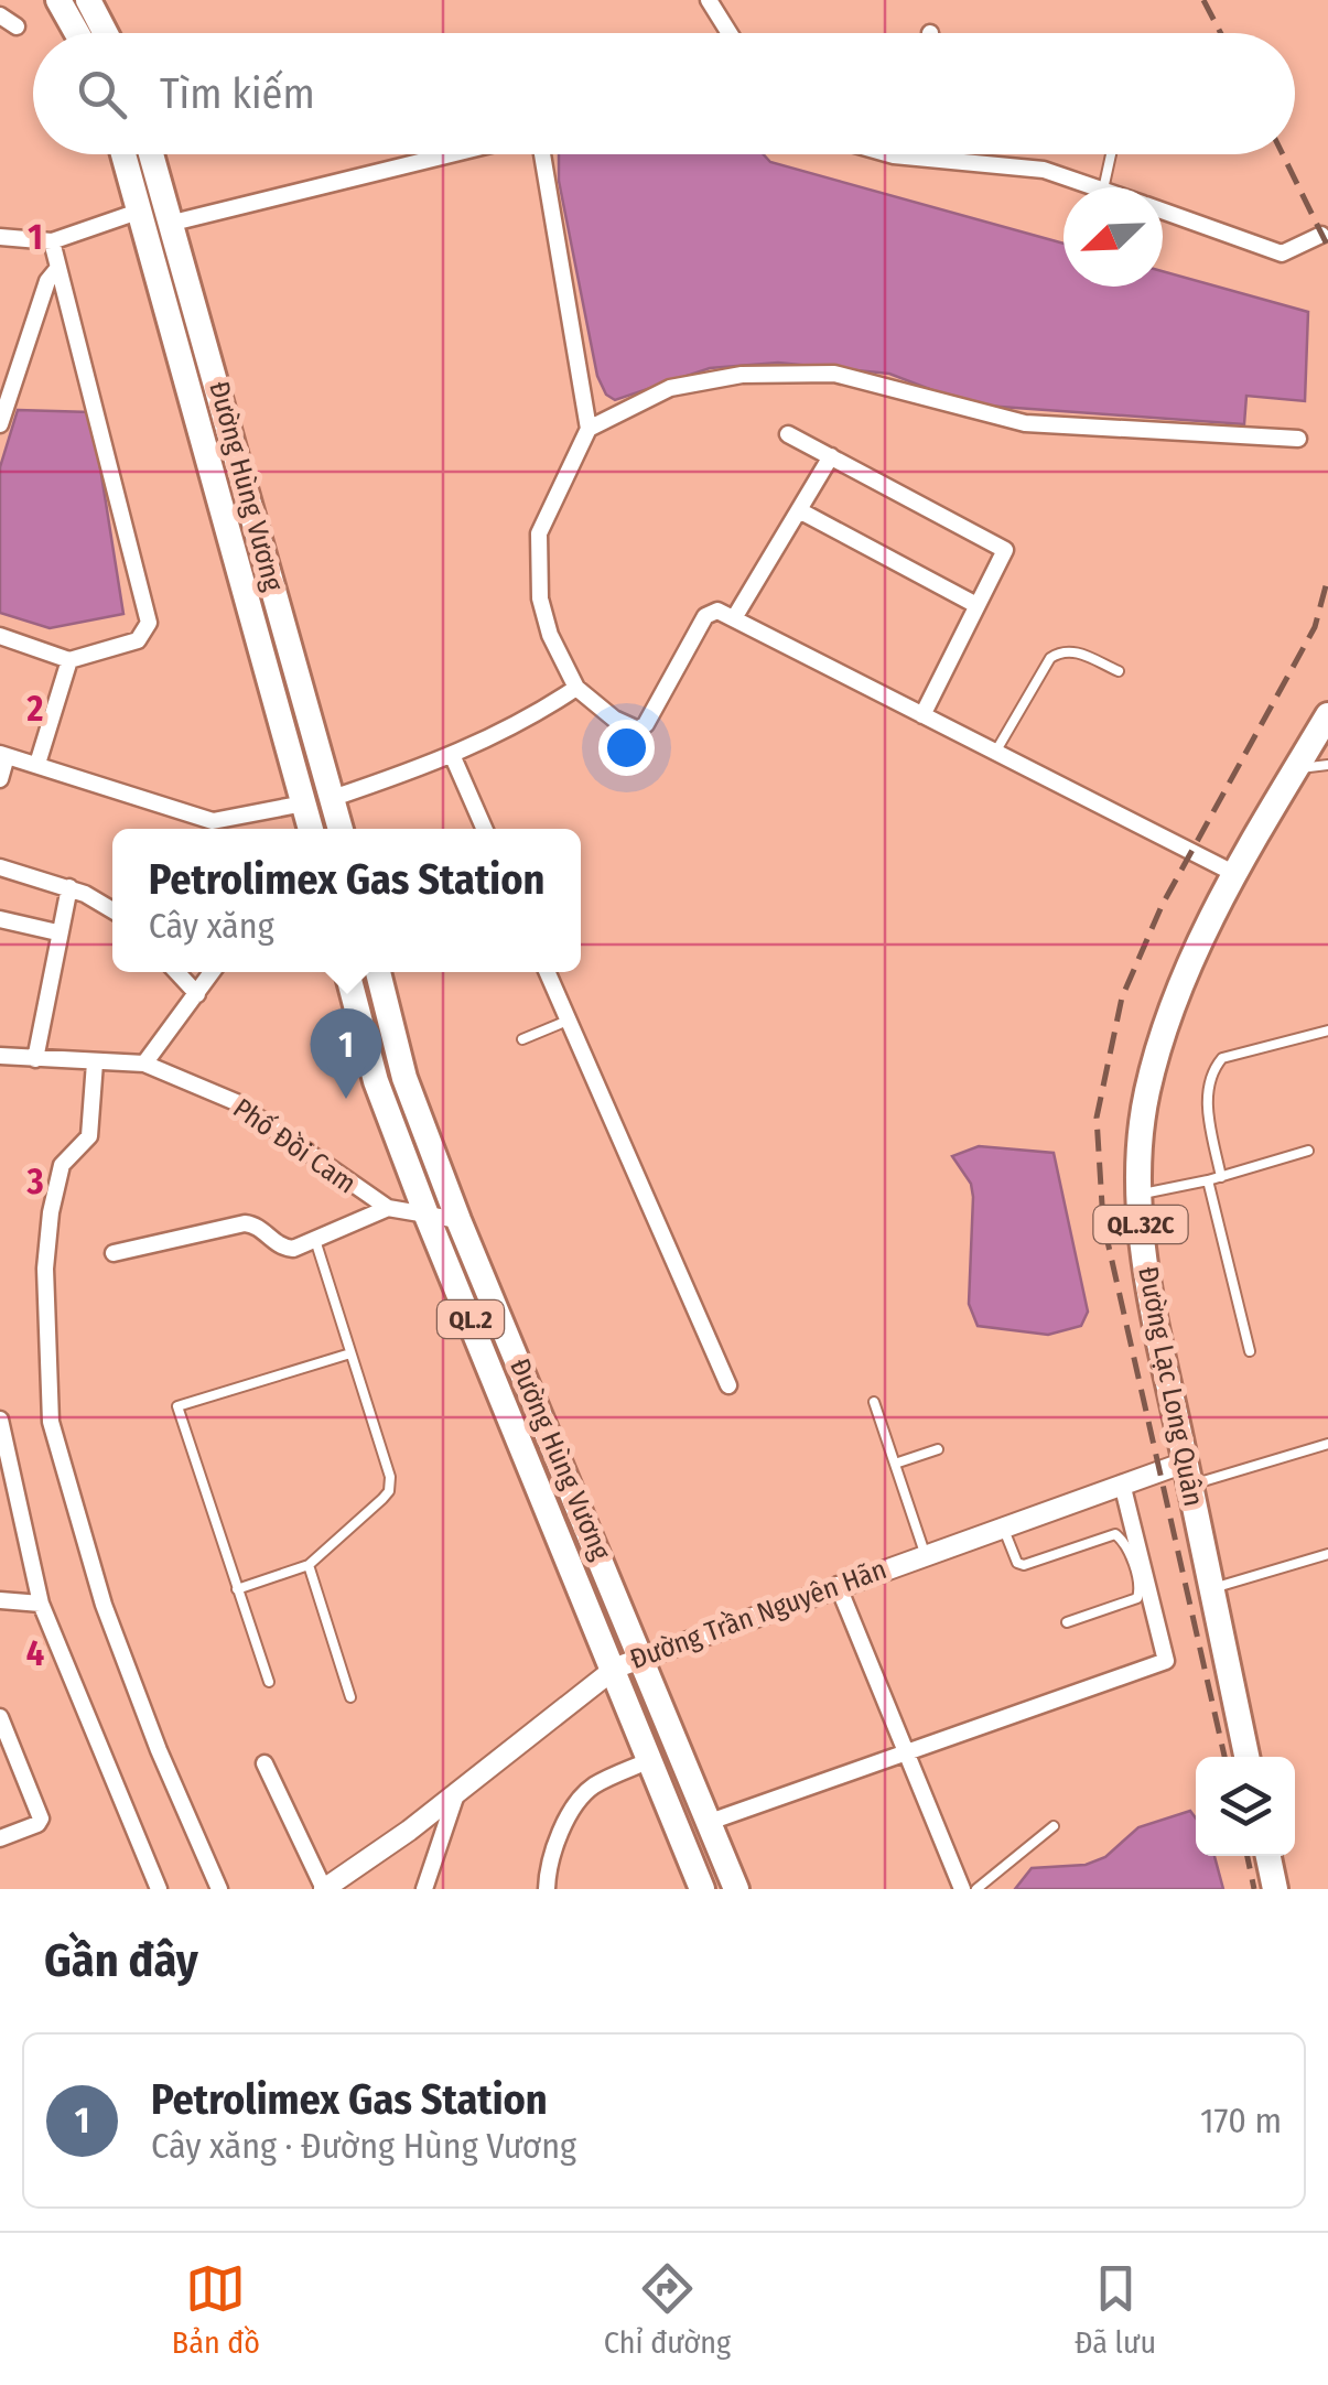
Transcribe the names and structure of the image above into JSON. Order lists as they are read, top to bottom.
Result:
{
  "streets": {
    "main road": [
      "Đường Hùng Vương",
      "QL.32C",
      "QL.2",
      "Đường Lạc Long Quân"
    ],
    "street": ["Phố Đồi Cam", "Đường Trần Nguyên Hãn"]
  },
  "crossings": [
    ["Đường Hùng Vương", "Phố Đồi Cam"],
    ["Đường Hùng Vương", "Đường Trần Nguyên Hãn"],
    ["Đường Lạc Long Quân", "Đường Trần Nguyên Hãn"]
  ],
  "north": "bottom left",
  "page": {
    "search": "Tìm kiếm",
    "popup": ["Petrolimex Gas Station", "Cây xăng"],
    "pins": "1",
    "heading": "Gần đây",
    "list": [
      {
        "mark": "1",
        "name": "Petrolimex Gas Station",
        "note": "Cây xăng · Đường Hùng Vương",
        "value": "170 m"
      }
    ],
    "nav": ["Bản đồ", "Chỉ đường", "Đã lưu"]
  },
  "grid": {
    "rows": [
      "1",
      "2",
      "3",
      "4"
    ]
  }
}
